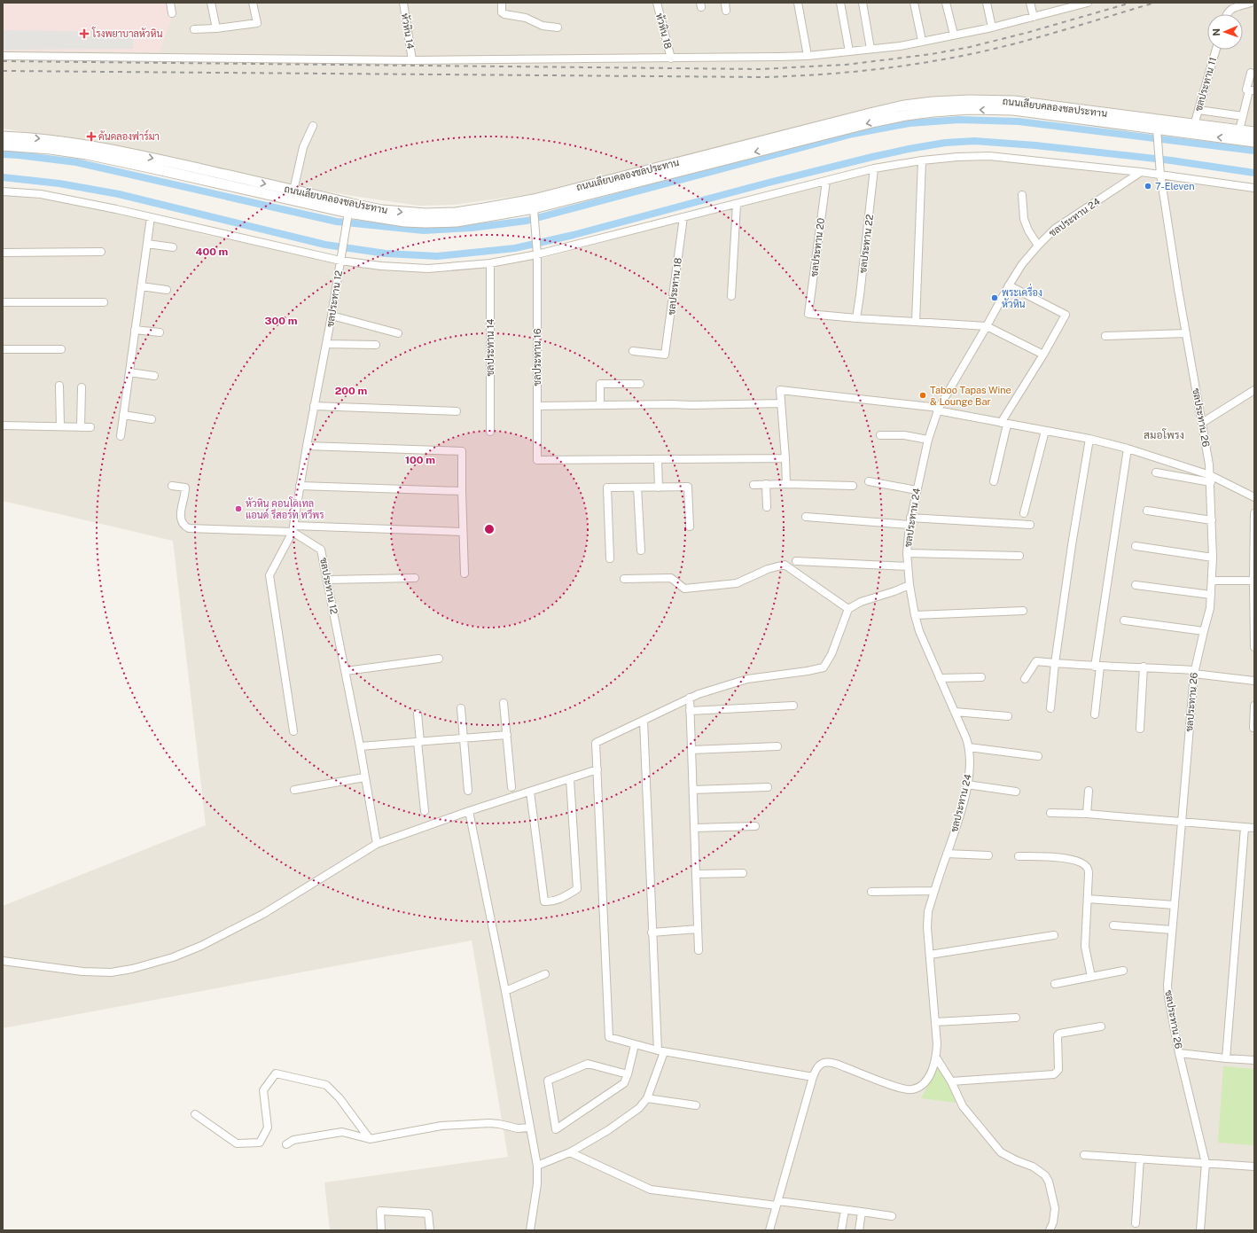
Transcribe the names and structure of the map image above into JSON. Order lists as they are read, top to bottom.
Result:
{
  "streets": {
    "street": [
      "หัวหิน 14",
      "หัวหิน 18",
      "ชลประทาน 11",
      "ถนนเลียบคลองชลประทาน",
      "ชลประทาน 24",
      "ชลประทาน 22",
      "ชลประทาน 20",
      "ชลประทาน 18",
      "ชลประทาน 12",
      "ชลประทาน 14",
      "ชลประทาน 16",
      "ชลประทาน 26"
    ]
  },
  "crossings": [
    ["ชลประทาน 11", "ถนนเลียบคลองชลประทาน"],
    ["ถนนเลียบคลองชลประทาน", "ชลประทาน 12"],
    ["ถนนเลียบคลองชลประทาน", "ชลประทาน 16"],
    ["ถนนเลียบคลองชลประทาน", "ชลประทาน 26"],
    ["ชลประทาน 22", "ชลประทาน 20"]
  ],
  "districts": ["สมอโพรง"],
  "places": {
    "health": ["โรงพยาบาลหัวหิน", "คันคลองฟาร์มา"],
    "other": [
      "7-Eleven",
      "พระเครื่อง หัวหิน",
      "Taboo Tapas Wine & Lounge Bar",
      "หัวหิน คอนโดเทล แอนด์ รีสอร์ท ทวีพร"
    ]
  },
  "north": "left",
  "rings": [
    "400 m",
    "300 m",
    "200 m",
    "100 m"
  ]
}
